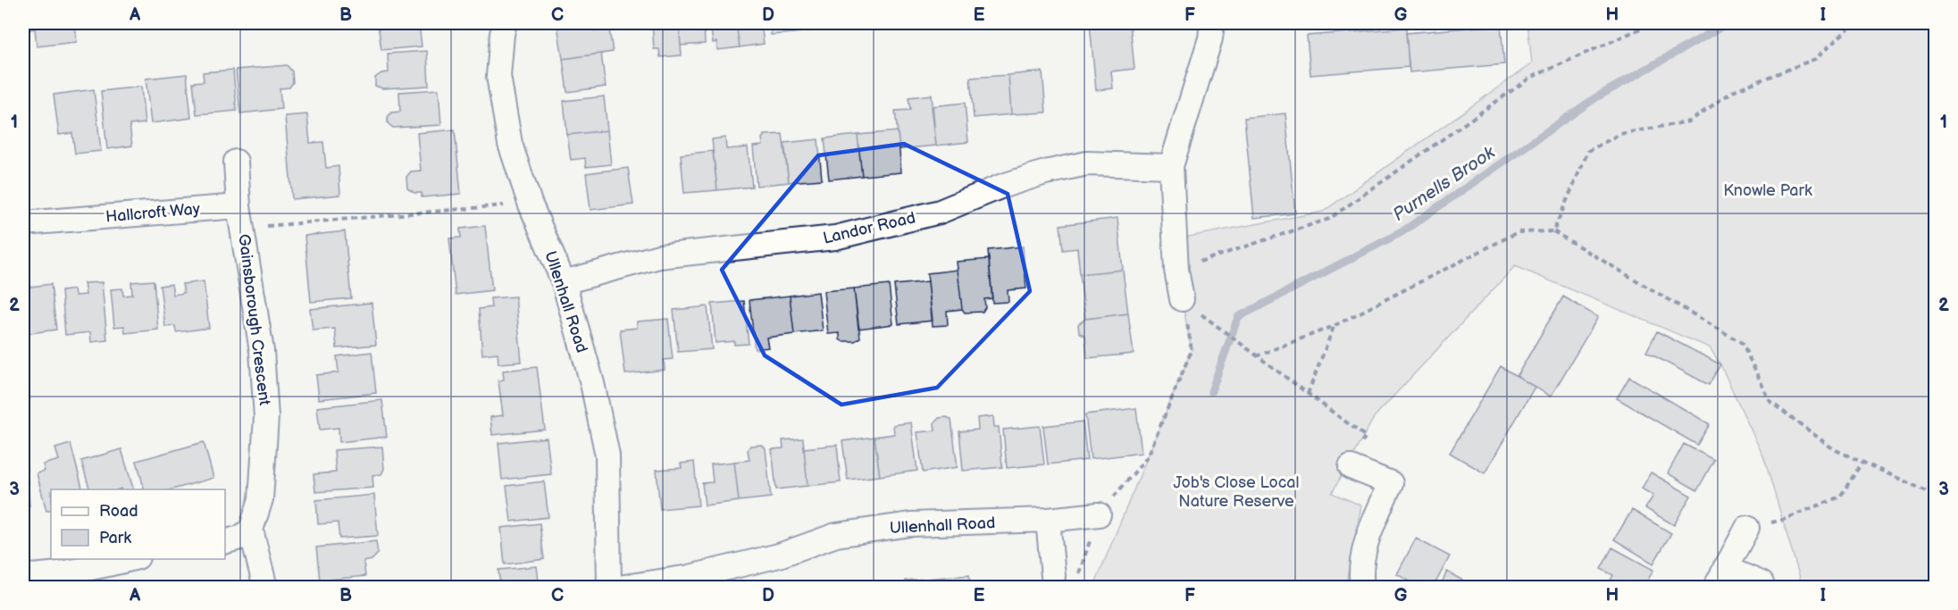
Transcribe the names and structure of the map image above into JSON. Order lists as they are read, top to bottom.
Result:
{
  "streets": {
    "street": [
      "Hallcroft Way",
      "Landor Road",
      "Ullenhall Road",
      "Gainsborough Crescent"
    ]
  },
  "crossings": [
    ["Hallcroft Way", "Gainsborough Crescent"],
    ["Landor Road", "Ullenhall Road"]
  ],
  "water": ["Purnells Brook"],
  "parks": ["Knowle Park", "Job's Close Local Nature Reserve"],
  "legend": ["Road", "Park"],
  "grid": {
    "columns": [
      "A",
      "B",
      "C",
      "D",
      "E",
      "F",
      "G",
      "H",
      "I"
    ],
    "rows": ["1", "2", "3"]
  }
}
